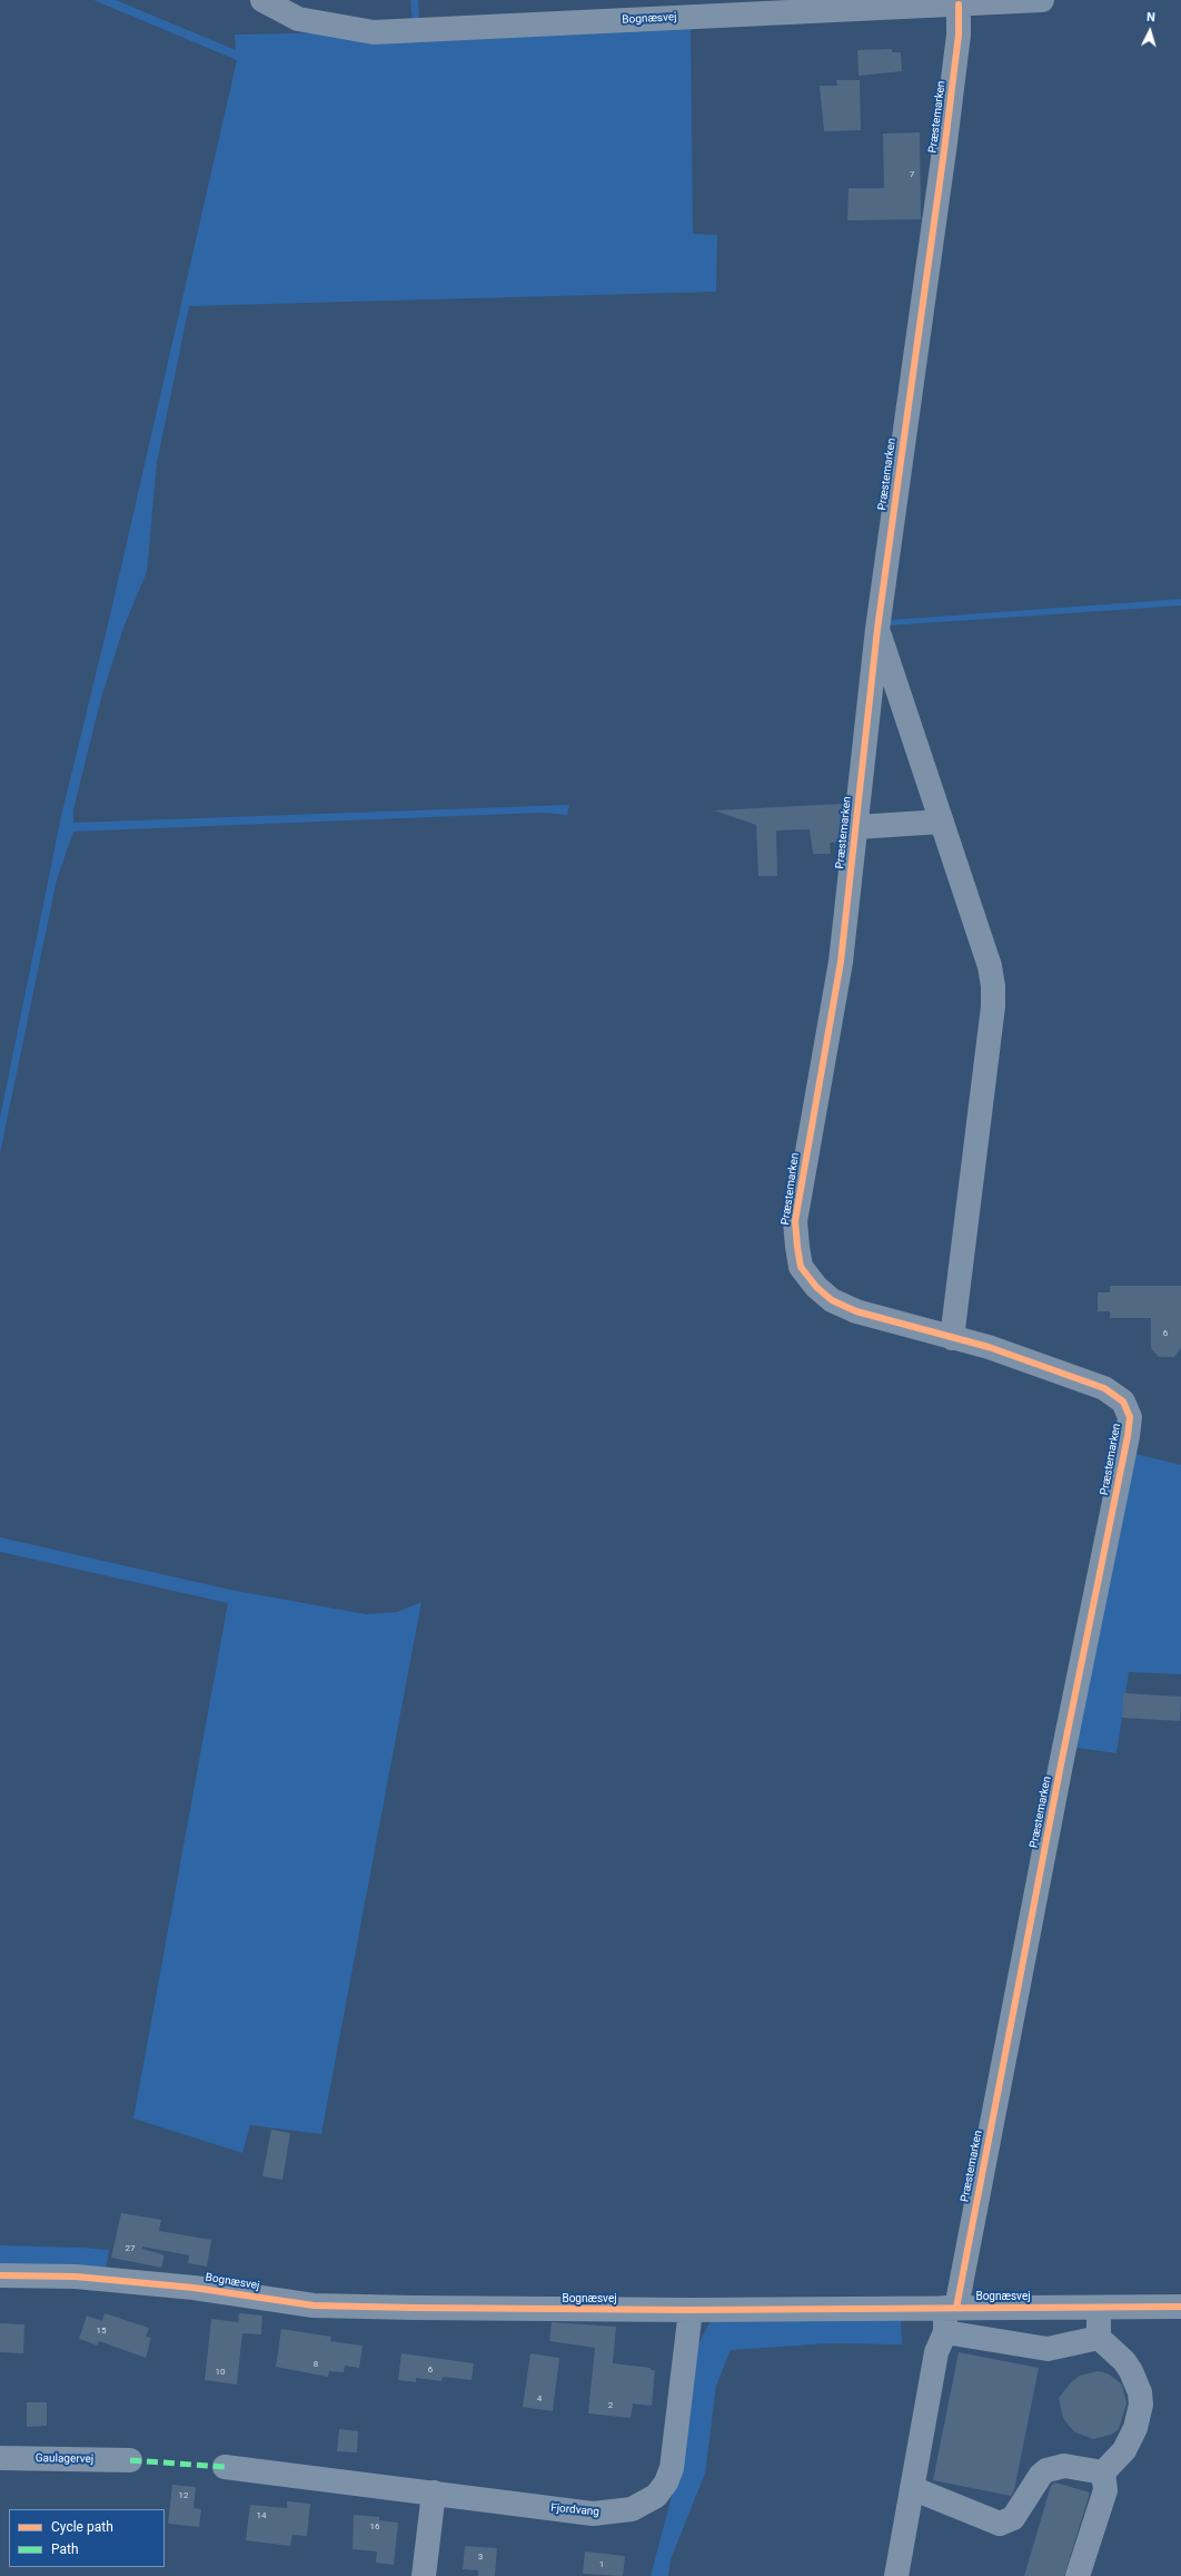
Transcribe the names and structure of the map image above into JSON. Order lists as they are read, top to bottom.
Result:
{
  "streets": {
    "street": [
      "Bognæsvej",
      "Præstemarken",
      "Gaulagervej",
      "Fjordvang"
    ]
  },
  "crossings": [
    ["Bognæsvej", "Præstemarken"],
    ["Bognæsvej", "Fjordvang"]
  ],
  "house_numbers": [
    "7",
    "6",
    "27",
    "15",
    "8",
    "6",
    "10",
    "4",
    "2",
    "12",
    "14",
    "16",
    "3",
    "1"
  ],
  "legend": ["Cycle path", "Path"],
  "north": "top"
}
